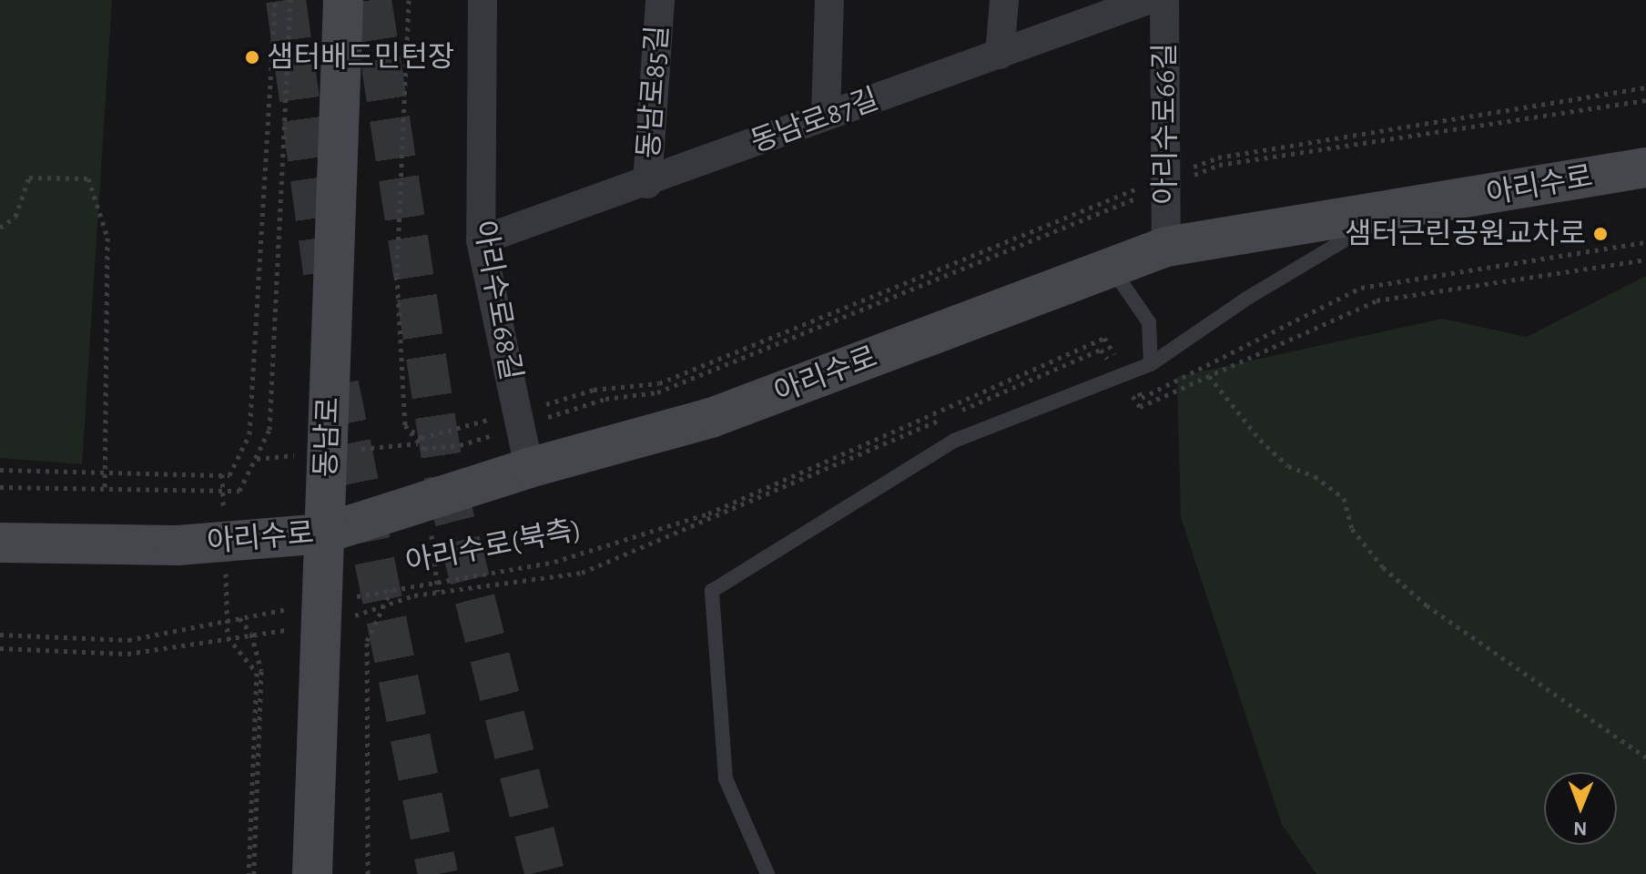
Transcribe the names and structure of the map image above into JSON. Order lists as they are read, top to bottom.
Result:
{
  "streets": {
    "main road": ["아리수로", "동남로"],
    "street": [
      "동남로85길",
      "동남로87길",
      "아리수로66길",
      "아리수로68길"
    ],
    "path": ["아리수로(북측)"]
  },
  "crossings": [
    ["동남로85길", "동남로87길"],
    ["동남로87길", "아리수로68길"],
    ["아리수로66길", "아리수로"],
    ["아리수로", "아리수로68길"],
    ["아리수로", "동남로"],
    ["동남로", "아리수로(북측)"]
  ],
  "places": ["샘터배드민턴장", "샘터근린공원교차로"],
  "north": "bottom"
}
